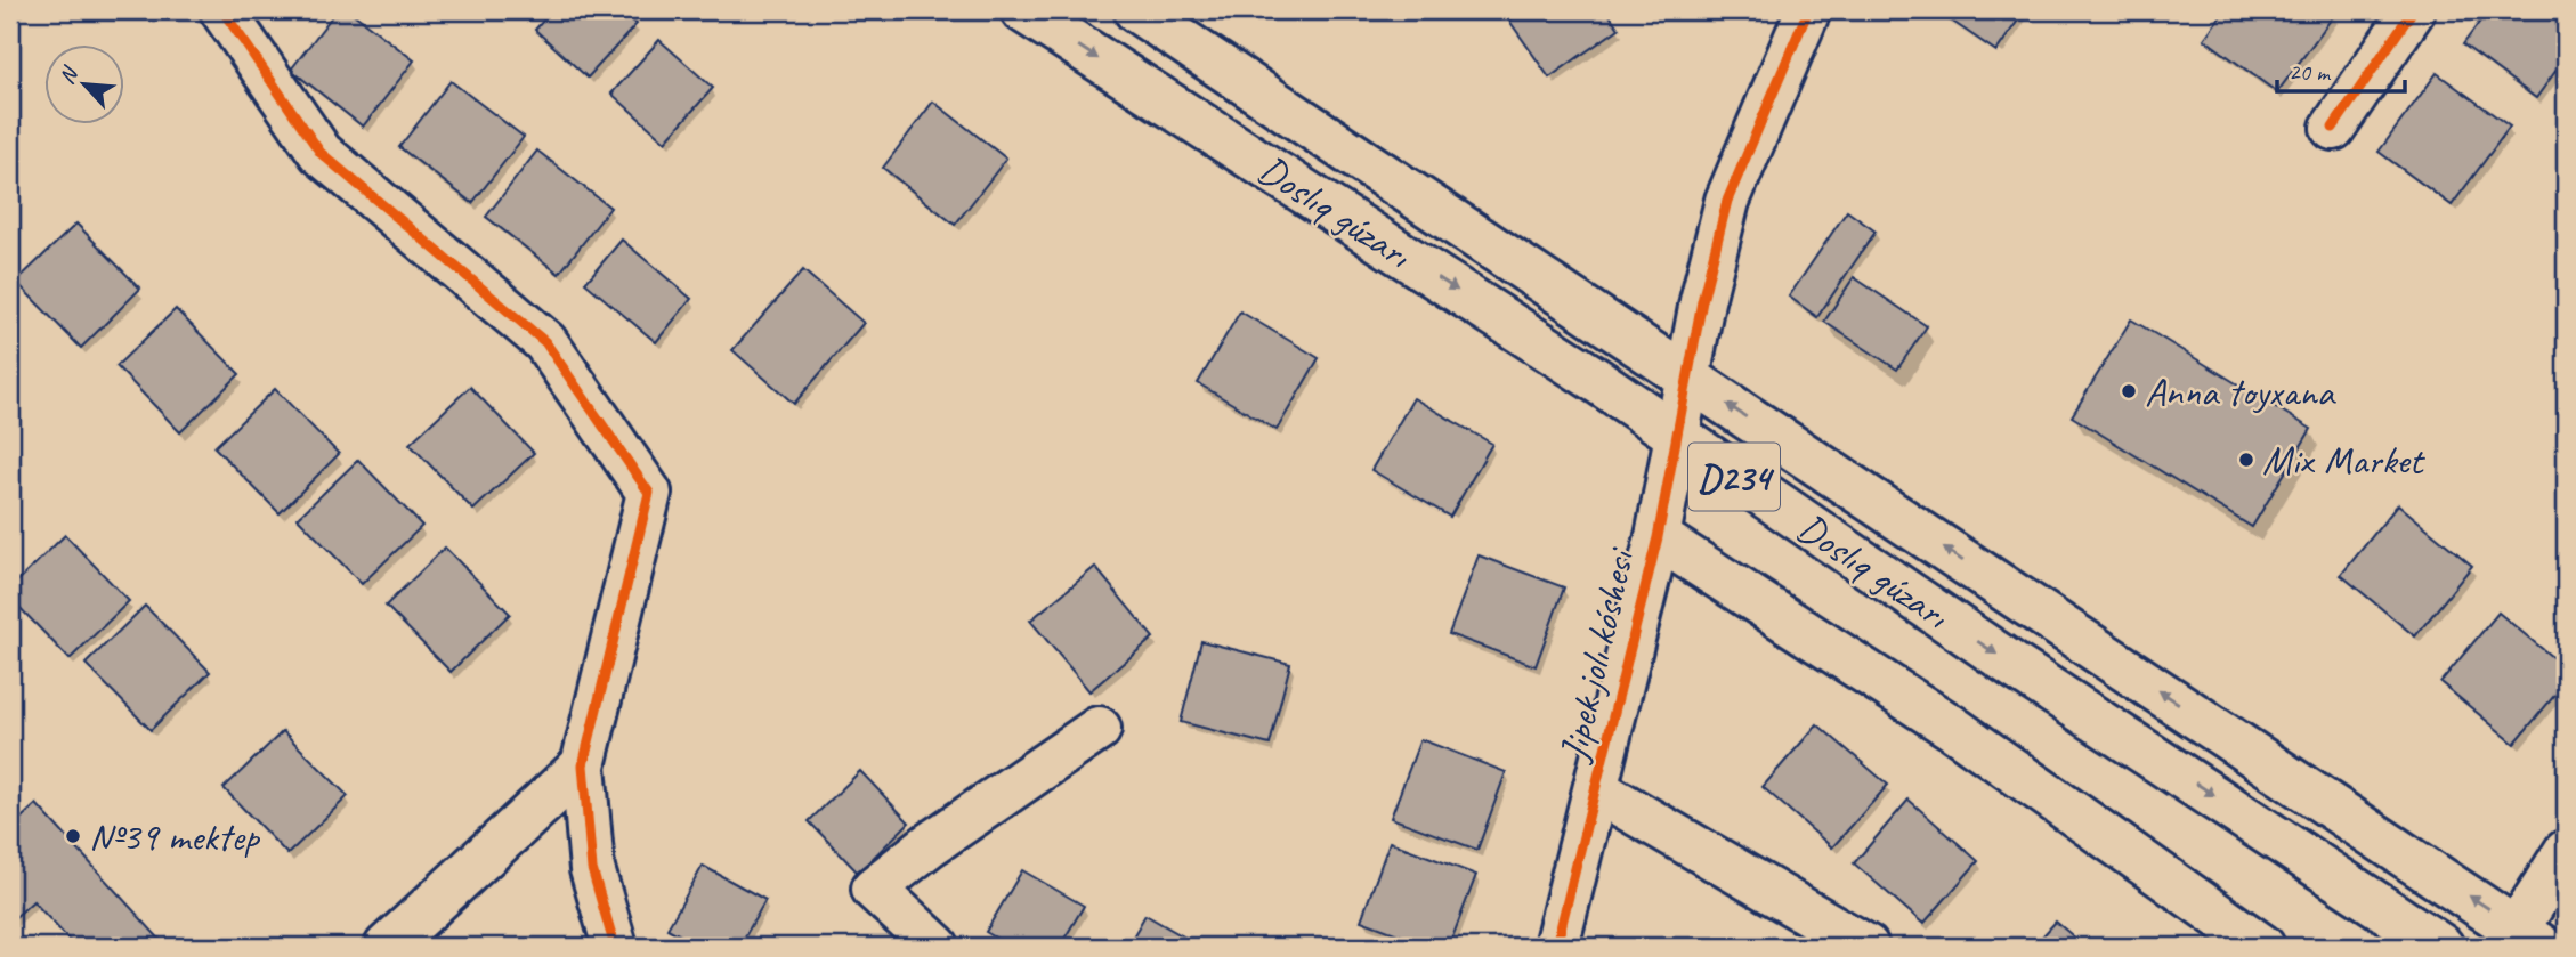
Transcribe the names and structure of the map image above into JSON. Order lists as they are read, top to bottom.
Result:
{
  "streets": {
    "main road": ["Doslıq gúzarı", "D234", "Jipek jolı kóshesi"]
  },
  "crossings": [
    ["Doslıq gúzarı", "Jipek jolı kóshesi"]
  ],
  "places": ["Anna toyxana", "Mix Market", "№39 mektep"],
  "scale_bar": "20 m",
  "north": "top left"
}
